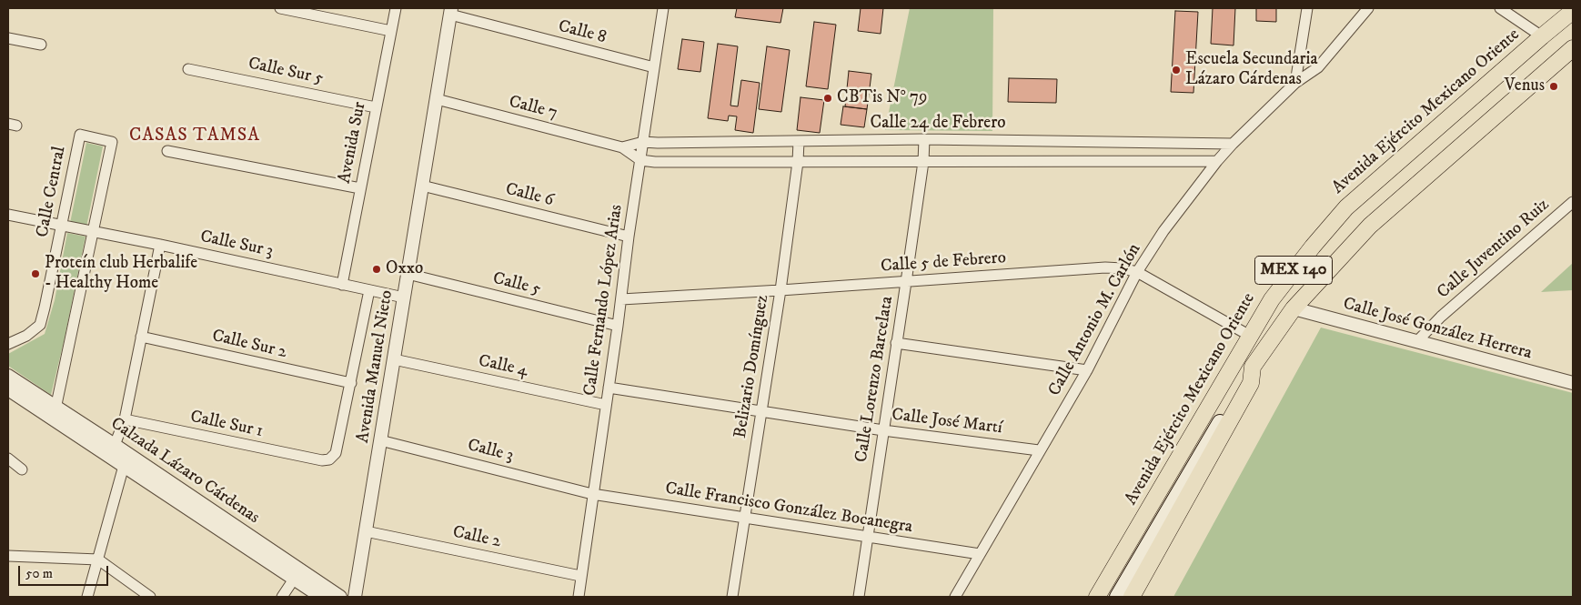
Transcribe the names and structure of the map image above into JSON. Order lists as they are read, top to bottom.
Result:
{
  "streets": {
    "main road": ["Avenida Ejército Mexicano Oriente", "MEX 140"],
    "street": [
      "Calle 8",
      "Calle Sur 5",
      "Calle 7",
      "Calle 24 de Febrero",
      "Avenida Sur",
      "Calle Central",
      "Calle 6",
      "Calle Sur 3",
      "Calle Juventino Ruiz",
      "Calle 5 de Febrero",
      "Calle 5",
      "Calle Fernando López Arias",
      "Calle Antonio M. Carlón",
      "Calle José González Herrera",
      "Calle Sur 2",
      "Avenida Manuel Nieto",
      "Calle 4",
      "Belizario Domínguez",
      "Calle Lorenzo Barcelata",
      "Calle José Martí",
      "Calle Sur 1",
      "Calle 3",
      "Calzada Lázaro Cárdenas",
      "Calle Francisco González Bocanegra",
      "Calle 2"
    ]
  },
  "crossings": [
    ["Calle 8", "Calle Fernando López Arias"],
    ["Calle 8", "Avenida Manuel Nieto"],
    ["Calle Sur 5", "Avenida Sur"],
    ["Calle 7", "Calle 24 de Febrero"],
    ["Calle 7", "Calle Fernando López Arias"],
    ["Calle 7", "Avenida Manuel Nieto"],
    ["Avenida Ejército Mexicano Oriente", "Calle 5 de Febrero"],
    ["Calle 24 de Febrero", "Calle Fernando López Arias"],
    ["Calle 24 de Febrero", "Calle Antonio M. Carlón"],
    ["Calle 24 de Febrero", "Belizario Domínguez"],
    ["Calle 24 de Febrero", "Calle Lorenzo Barcelata"],
    ["Avenida Sur", "Calle Sur 3"],
    ["Calle Central", "Calle Sur 3"],
    ["Calle 6", "Calle Fernando López Arias"],
    ["Calle 6", "Avenida Manuel Nieto"],
    ["Calle Sur 3", "Avenida Manuel Nieto"],
    ["Calle Juventino Ruiz", "Calle José González Herrera"],
    ["Calle 5 de Febrero", "Calle Fernando López Arias"],
    ["Calle 5 de Febrero", "Calle Antonio M. Carlón"],
    ["Calle 5 de Febrero", "Belizario Domínguez"],
    ["Calle 5 de Febrero", "Calle Lorenzo Barcelata"],
    ["MEX 140", "Calle José González Herrera"],
    ["Calle 5", "Calle Fernando López Arias"],
    ["Calle 5", "Avenida Manuel Nieto"],
    ["Calle Fernando López Arias", "Calle 4"],
    ["Calle Fernando López Arias", "Calle José Martí"],
    ["Calle Fernando López Arias", "Calle 3"],
    ["Calle Fernando López Arias", "Calle Francisco González Bocanegra"],
    ["Calle Fernando López Arias", "Calle 2"],
    ["Calle Antonio M. Carlón", "Calle José Martí"],
    ["Calle Antonio M. Carlón", "Calle Francisco González Bocanegra"],
    ["Calle Sur 2", "Calle Sur 1"],
    ["Avenida Manuel Nieto", "Calle 4"],
    ["Avenida Manuel Nieto", "Calle 3"],
    ["Avenida Manuel Nieto", "Calle 2"],
    ["Belizario Domínguez", "Calle José Martí"],
    ["Belizario Domínguez", "Calle Francisco González Bocanegra"],
    ["Calle Lorenzo Barcelata", "Calle José Martí"],
    ["Calle Lorenzo Barcelata", "Calle Francisco González Bocanegra"],
    ["Calle 3", "Calle Francisco González Bocanegra"]
  ],
  "districts": ["CASAS TAMSA"],
  "places": [
    "Escuela Secundaria Lázaro Cárdenas",
    "Venus",
    "CBTis N° 79",
    "Oxxo",
    "Proteín club Herbalife - Healthy Home"
  ],
  "scale_bar": "50 m"
}
